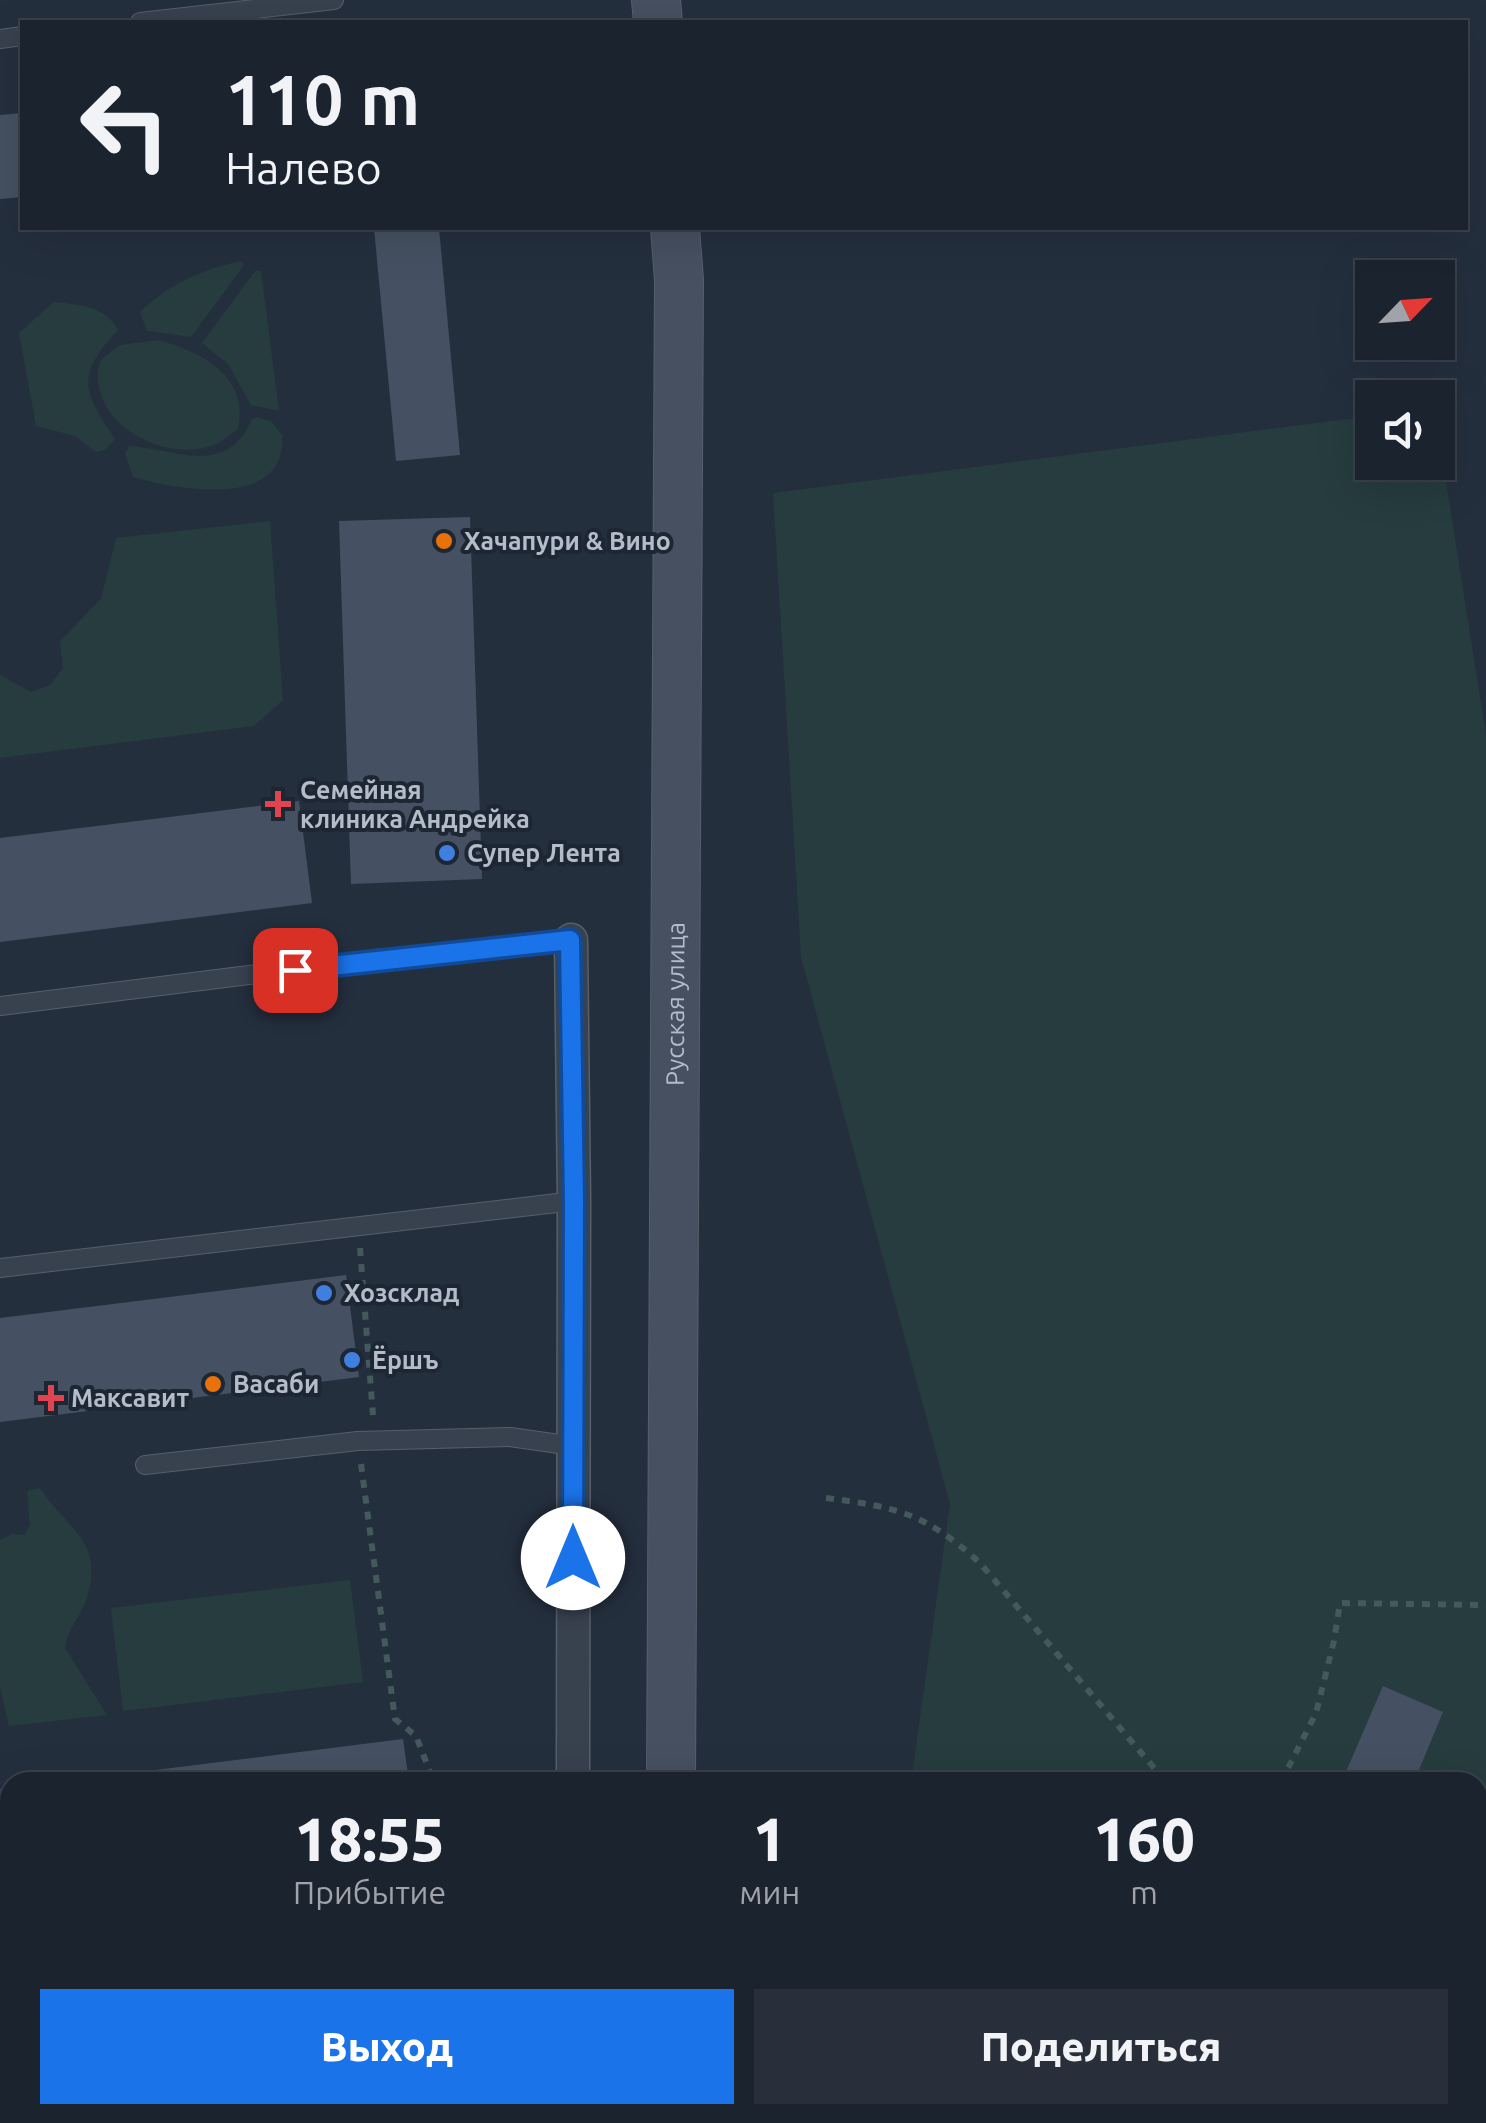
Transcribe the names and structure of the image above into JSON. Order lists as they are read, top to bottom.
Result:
{
  "streets": {
    "street": ["Русская улица"]
  },
  "places": {
    "other": [
      "Хачапури & Вино",
      "Супер Лента",
      "Хозсклад",
      "Ёршъ",
      "Васаби"
    ],
    "health": ["Семейная клиника Андрейка", "Максавит"]
  },
  "north": "top right",
  "page": {
    "turn": ["110 m", "Налево"],
    "eta": [
      "18:55",
      "Прибытие",
      "1",
      "мин",
      "160",
      "m"
    ],
    "buttons": ["Выход", "Поделиться"]
  }
}
